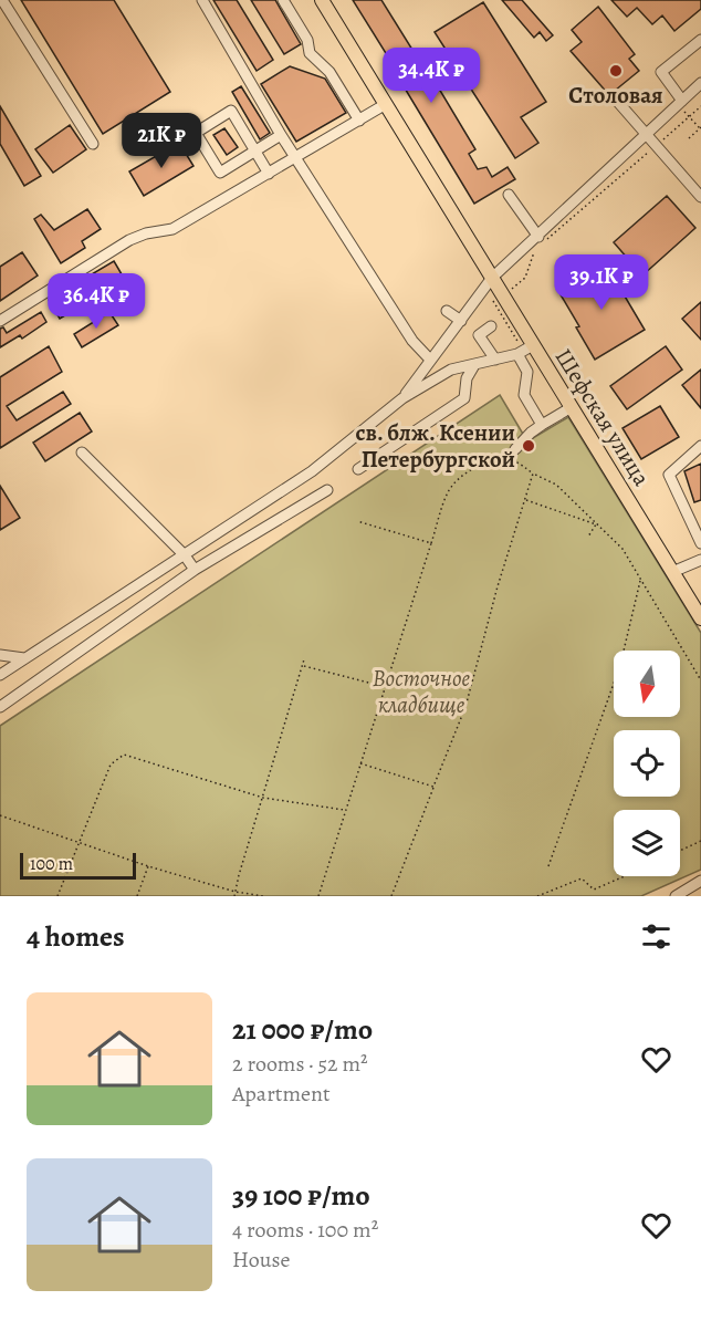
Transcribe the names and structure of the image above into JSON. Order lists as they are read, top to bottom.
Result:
{
  "streets": {
    "main road": ["Шефская улица"]
  },
  "parks": ["Восточное кладбище"],
  "places": ["Столовая", "св. блж. Ксении Петербургской"],
  "scale_bar": "100 m",
  "north": "bottom",
  "page": {
    "price": [
      "34.4K ₽",
      "21K ₽",
      "39.1K ₽",
      "36.4K ₽"
    ],
    "scale": "100 m",
    "heading": "4 homes",
    "list": [
      {
        "name": "21 000 ₽/mo",
        "note": "2 rooms · 52 m² · Apartment"
      },
      {
        "name": "39 100 ₽/mo",
        "note": "4 rooms · 100 m² · House"
      }
    ]
  }
}
